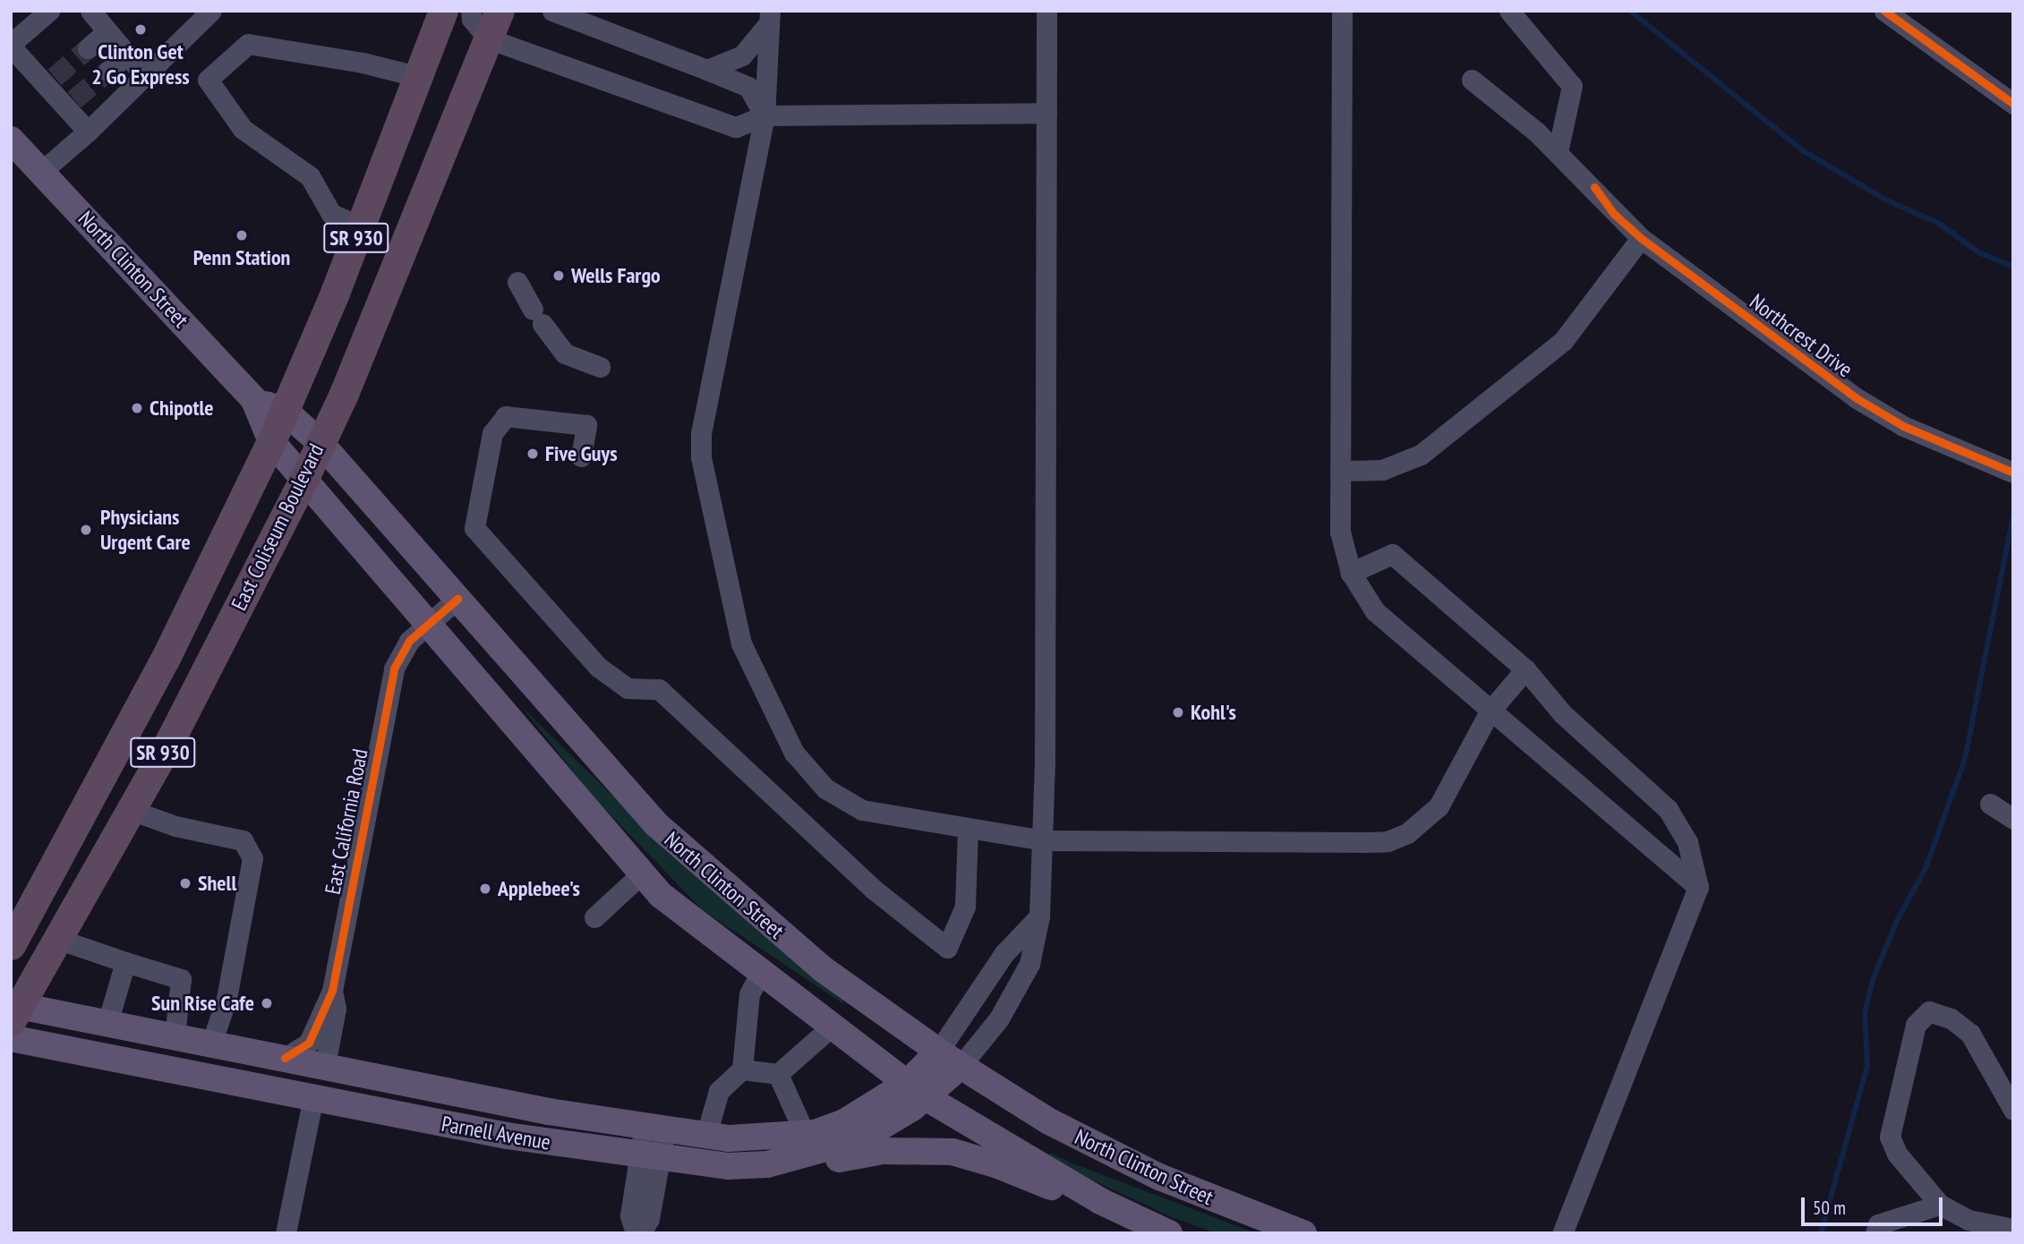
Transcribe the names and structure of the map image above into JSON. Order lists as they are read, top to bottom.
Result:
{
  "streets": {
    "highway": ["SR 930", "East Coliseum Boulevard"],
    "main road": ["North Clinton Street", "Parnell Avenue"],
    "street": ["Northcrest Drive", "East California Road"]
  },
  "crossings": [
    ["North Clinton Street", "East Coliseum Boulevard"],
    ["North Clinton Street", "East California Road"],
    ["North Clinton Street", "Parnell Avenue"],
    ["East Coliseum Boulevard", "Parnell Avenue"],
    ["East California Road", "Parnell Avenue"]
  ],
  "places": [
    "Clinton Get 2 Go Express",
    "Penn Station",
    "Wells Fargo",
    "Chipotle",
    "Five Guys",
    "Physicians Urgent Care",
    "Kohl's",
    "Shell",
    "Applebee's",
    "Sun Rise Cafe"
  ],
  "scale_bar": "50 m"
}
